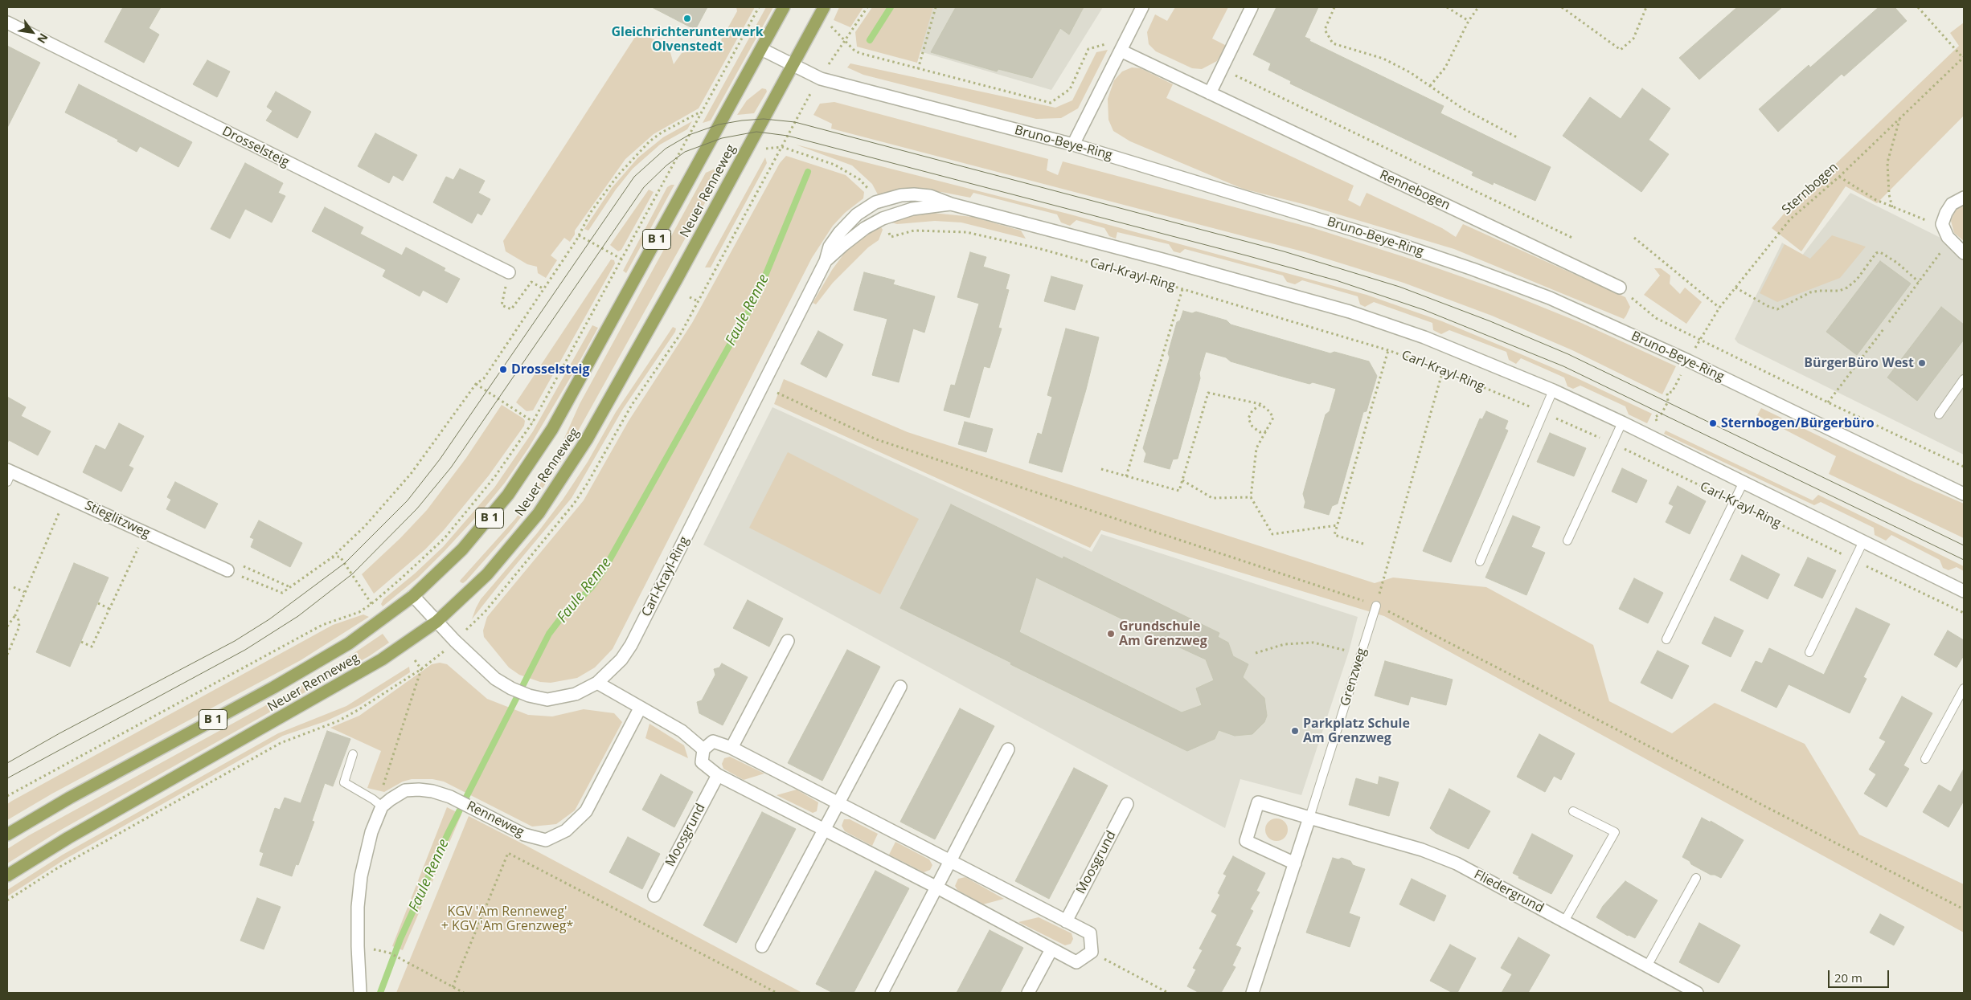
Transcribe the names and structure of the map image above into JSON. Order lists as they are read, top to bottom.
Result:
{
  "streets": {
    "main road": ["Neuer Renneweg", "B 1"],
    "street": [
      "Bruno-Beye-Ring",
      "Drosselsteig",
      "Rennebogen",
      "Carl-Krayl-Ring",
      "Stieglitzweg",
      "Grenzweg",
      "Renneweg",
      "Moosgrund",
      "Fliedergrund"
    ],
    "path": ["Sternbogen"]
  },
  "crossings": [
    ["Bruno-Beye-Ring", "Sternbogen"],
    ["Bruno-Beye-Ring", "Rennebogen"],
    ["Bruno-Beye-Ring", "Neuer Renneweg"],
    ["Neuer Renneweg", "Carl-Krayl-Ring"],
    ["Grenzweg", "Fliedergrund"]
  ],
  "water": ["Faule Renne"],
  "parks": ["KGV 'Am Renneweg' + KGV 'Am Grenzweg*"],
  "places": [
    "Gleichrichterunterwerk Olvenstedt",
    "BürgerBüro West",
    "Drosselsteig",
    "Sternbogen/Bürgerbüro",
    "Grundschule Am Grenzweg",
    "Parkplatz Schule Am Grenzweg"
  ],
  "scale_bar": "20 m",
  "north": "bottom right"
}
